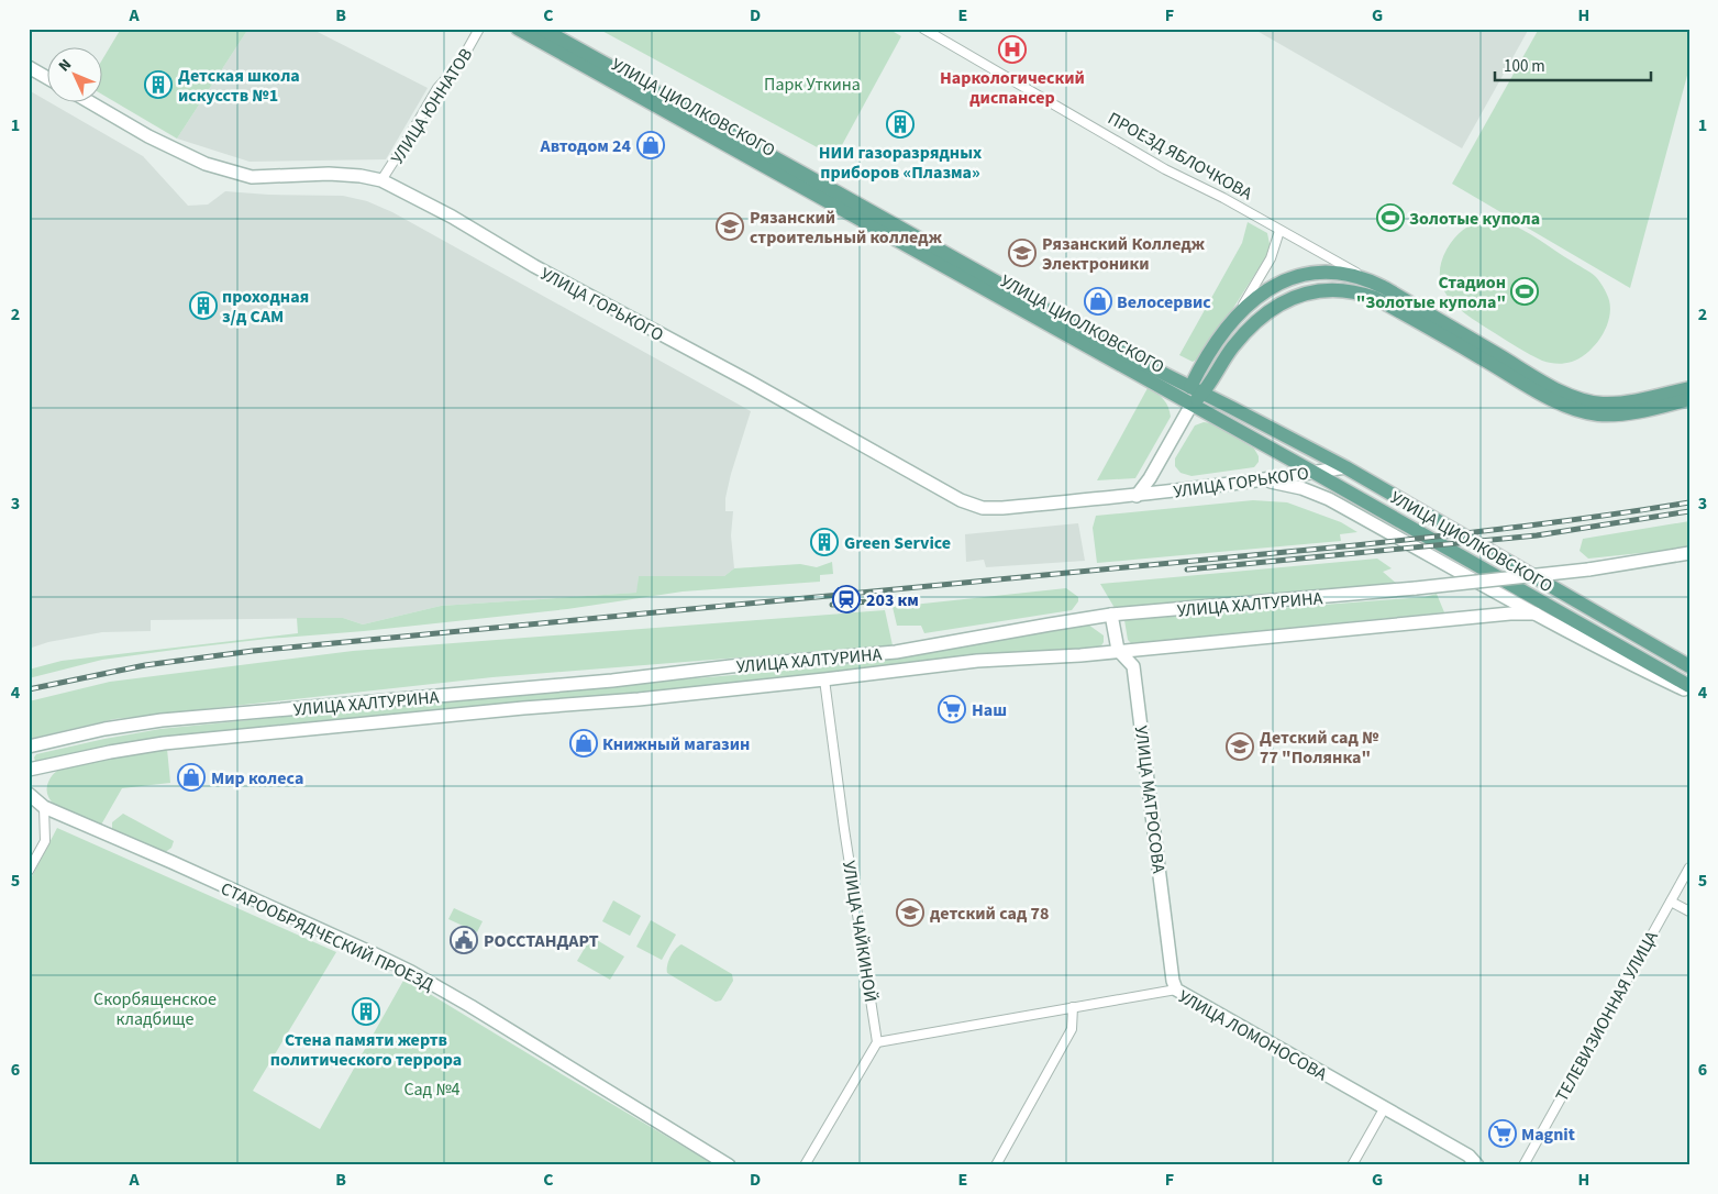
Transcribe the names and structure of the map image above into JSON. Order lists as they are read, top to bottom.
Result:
{
  "streets": {
    "main road": ["УЛИЦА ЦИОЛКОВСКОГО", "ПРОЕЗД ЯБЛОЧКОВА"],
    "street": [
      "УЛИЦА ЮННАТОВ",
      "УЛИЦА ГОРЬКОГО",
      "УЛИЦА ХАЛТУРИНА",
      "УЛИЦА МАТРОСОВА",
      "УЛИЦА ЧАЙКИНОЙ",
      "СТАРООБРЯДЧЕСКИЙ ПРОЕЗД",
      "ТЕЛЕВИЗИОННАЯ УЛИЦА",
      "УЛИЦА ЛОМОНОСОВА"
    ]
  },
  "crossings": [
    ["УЛИЦА ЮННАТОВ", "УЛИЦА ГОРЬКОГО"],
    ["УЛИЦА ЦИОЛКОВСКОГО", "ПРОЕЗД ЯБЛОЧКОВА"],
    ["УЛИЦА ЦИОЛКОВСКОГО", "УЛИЦА ГОРЬКОГО"],
    ["УЛИЦА ХАЛТУРИНА", "УЛИЦА МАТРОСОВА"],
    ["УЛИЦА ХАЛТУРИНА", "УЛИЦА ЧАЙКИНОЙ"],
    ["УЛИЦА МАТРОСОВА", "УЛИЦА ЛОМОНОСОВА"],
    ["УЛИЦА ЧАЙКИНОЙ", "УЛИЦА ЛОМОНОСОВА"]
  ],
  "parks": ["Парк Уткина", "Скорбященское кладбище", "Сад №4"],
  "places": {
    "hospital": ["Наркологический диспансер"],
    "building": [
      "Детская школа искусств №1",
      "НИИ газоразрядных приборов «Плазма»",
      "проходная з/д САМ",
      "Green Service",
      "Стена памяти жертв политического террора"
    ],
    "shop": [
      "Автодом 24",
      "Велосервис",
      "Книжный магазин",
      "Мир колеса"
    ],
    "sports": ["Золотые купола", "Стадион \"Золотые купола\""],
    "school or university": [
      "Рязанский строительный колледж",
      "Рязанский Колледж Электроники",
      "Детский сад № 77 \"Полянка\"",
      "детский сад 78"
    ],
    "station": ["203 км"],
    "supermarket": ["Наш", "Magnit"],
    "public building": ["РОССТАНДАРТ"]
  },
  "scale_bar": "100 m",
  "north": "top left",
  "grid": {
    "columns": [
      "A",
      "B",
      "C",
      "D",
      "E",
      "F",
      "G",
      "H"
    ],
    "rows": [
      "1",
      "2",
      "3",
      "4",
      "5",
      "6"
    ]
  }
}
